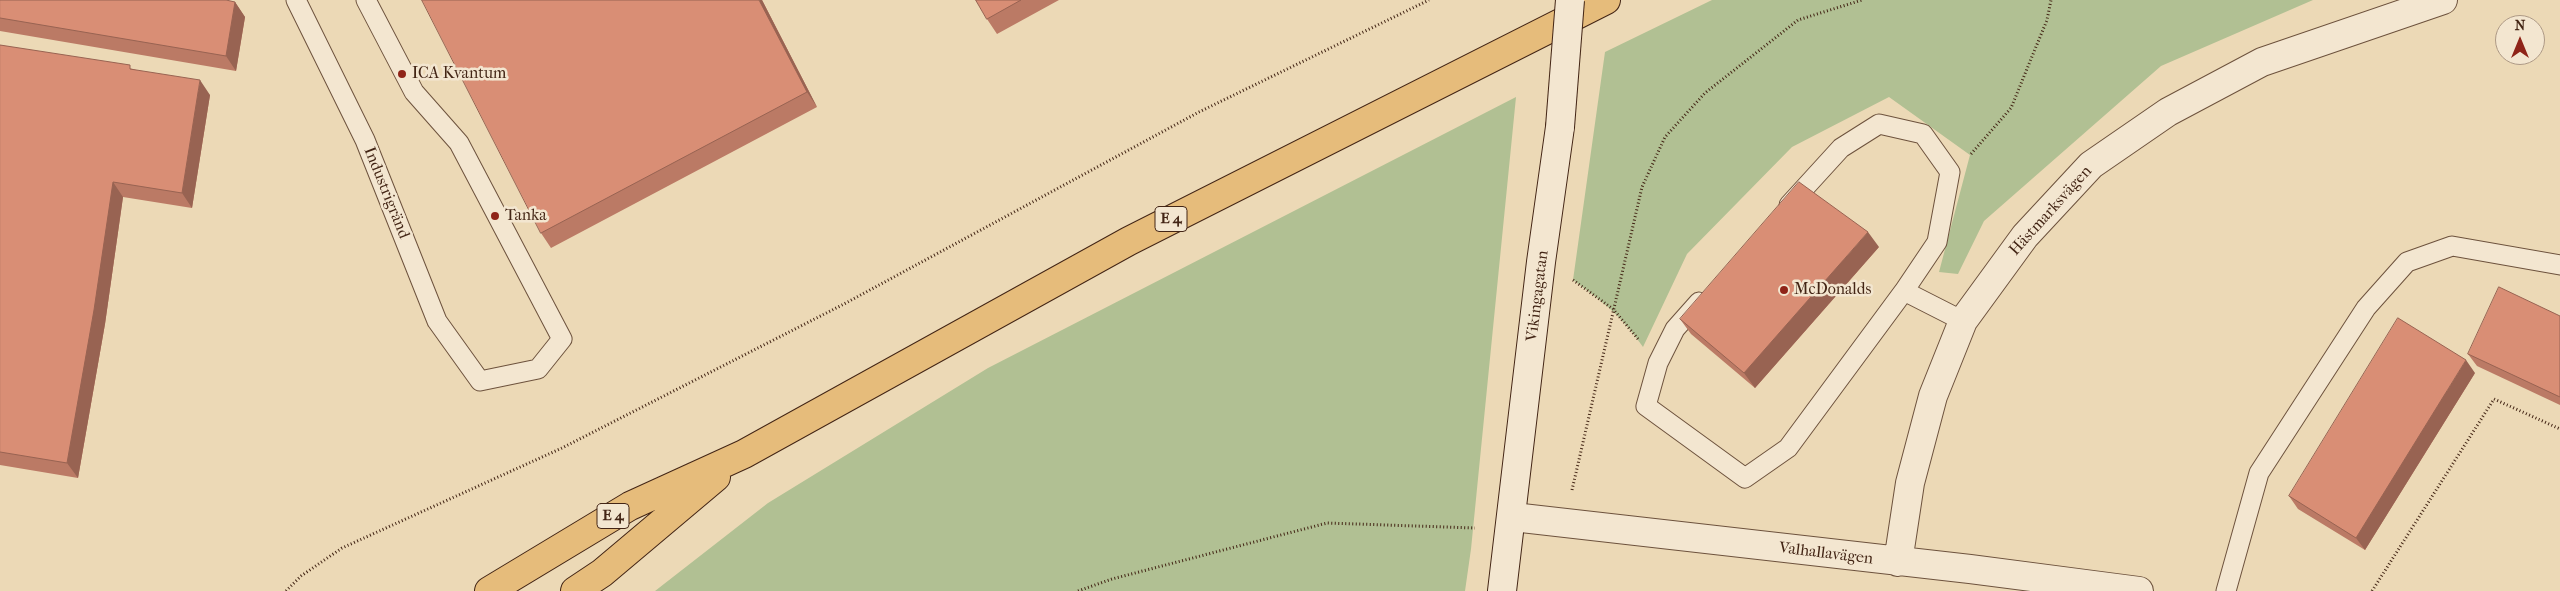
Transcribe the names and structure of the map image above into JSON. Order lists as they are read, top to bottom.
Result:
{
  "streets": {
    "highway": ["E 4"],
    "street": ["Hästmarksvägen", "Vikingagatan", "Valhallavägen"],
    "lane": ["Industrigränd"]
  },
  "crossings": [
    ["Hästmarksvägen", "Valhallavägen"],
    ["Vikingagatan", "Valhallavägen"]
  ],
  "places": ["ICA Kvantum", "Tanka", "McDonalds"],
  "north": "top"
}
